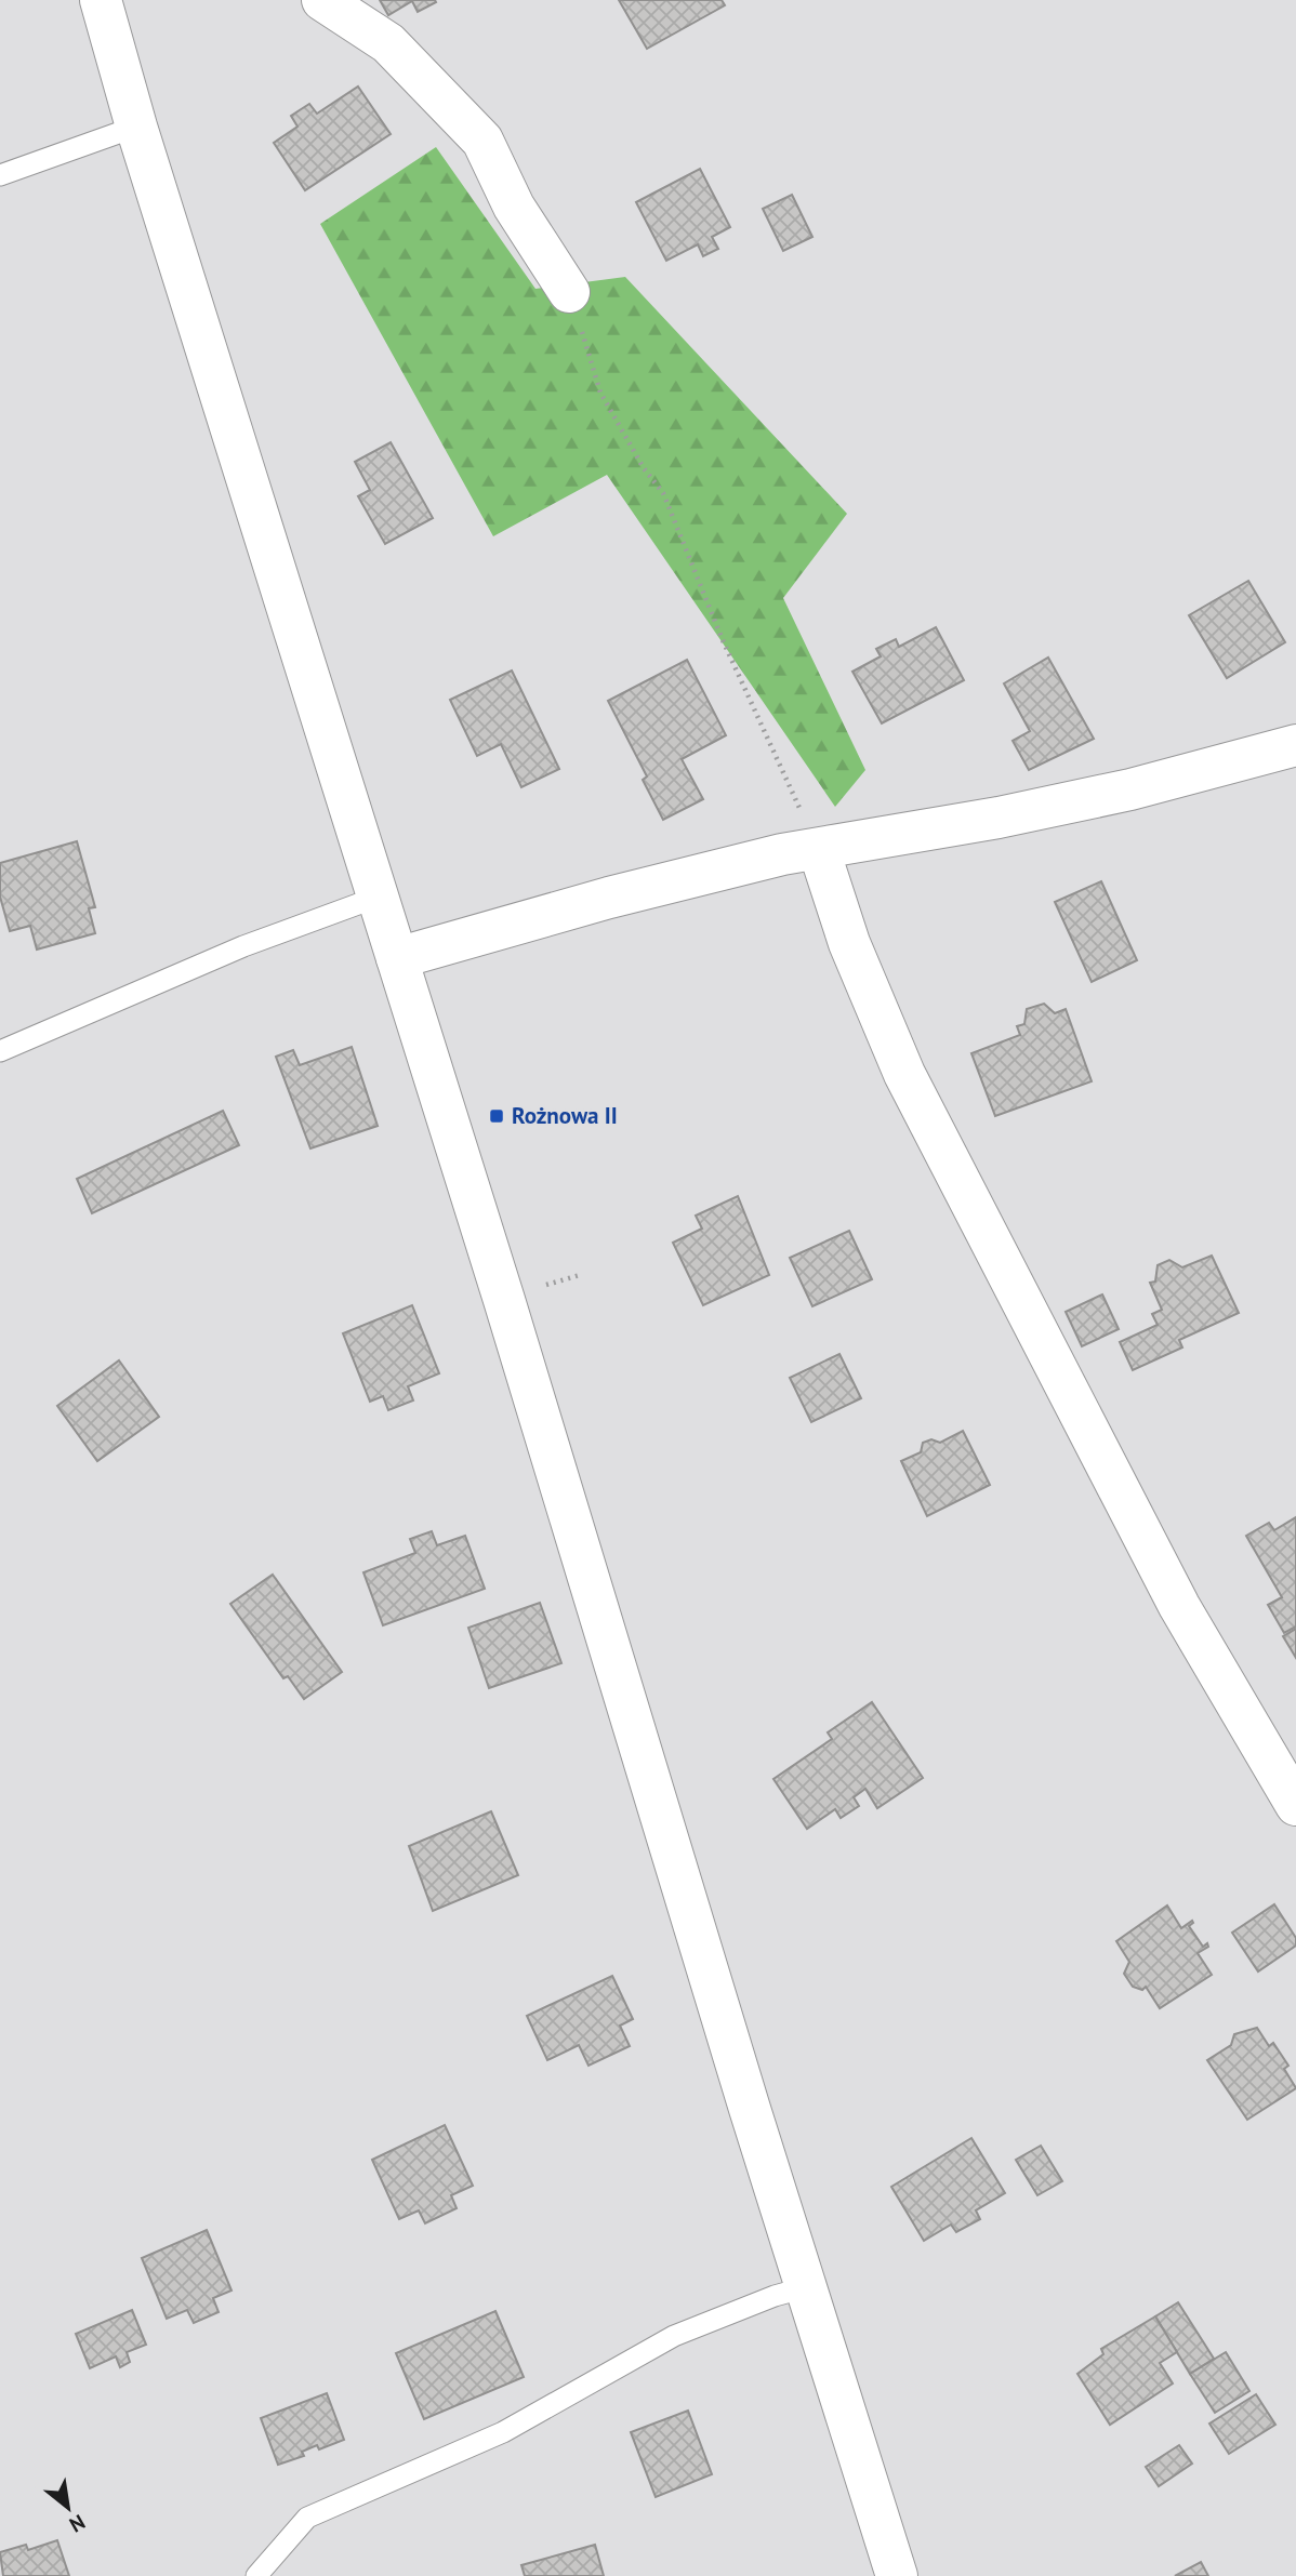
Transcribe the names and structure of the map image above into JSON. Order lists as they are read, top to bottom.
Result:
{
  "places": {
    "transit": ["Rożnowa II"]
  },
  "north": "bottom right"
}
